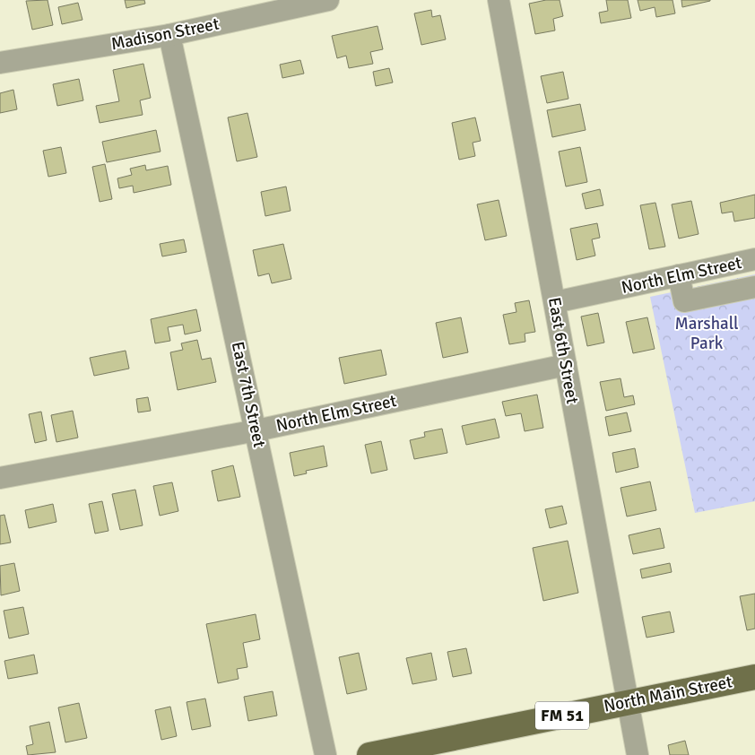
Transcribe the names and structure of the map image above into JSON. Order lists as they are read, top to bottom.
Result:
{
  "streets": {
    "main road": ["North Main Street", "FM 51"],
    "street": [
      "Madison Street",
      "North Elm Street",
      "East 6th Street",
      "East 7th Street"
    ]
  },
  "crossings": [
    ["Madison Street", "East 7th Street"],
    ["North Elm Street", "East 6th Street"],
    ["North Elm Street", "East 7th Street"],
    ["East 6th Street", "North Main Street"]
  ],
  "parks": ["Marshall Park"]
}
